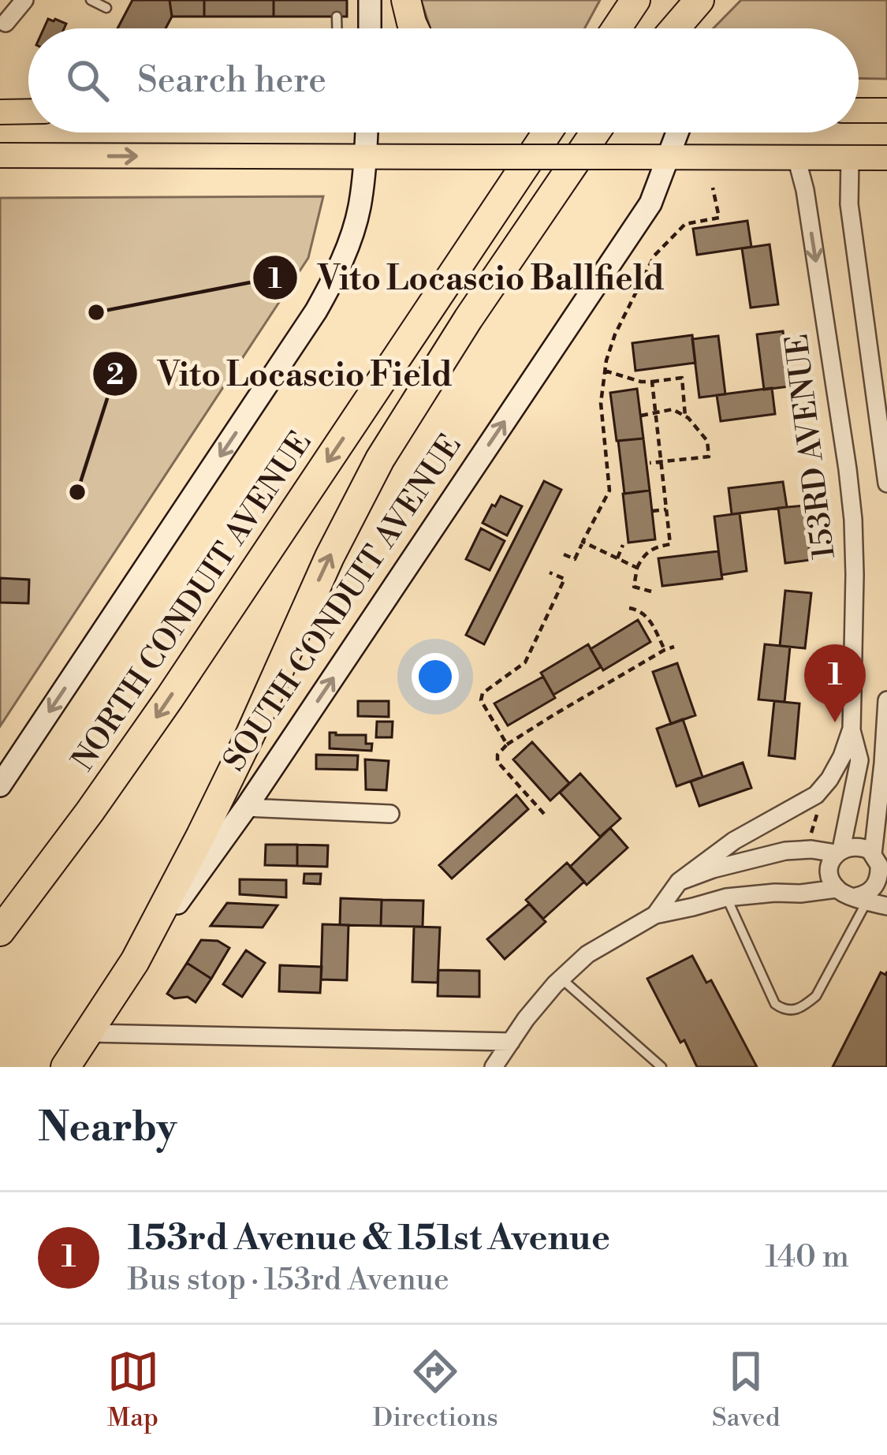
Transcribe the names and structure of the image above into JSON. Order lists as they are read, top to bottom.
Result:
{
  "streets": {
    "highway": ["NORTH CONDUIT AVENUE", "SOUTH CONDUIT AVENUE"],
    "street": ["153RD AVENUE"]
  },
  "one_way": ["NORTH CONDUIT AVENUE", "SOUTH CONDUIT AVENUE"],
  "places": ["Vito Locascio Ballfield", "Vito Locascio Field"],
  "page": {
    "search": "Search here",
    "pins": "1",
    "heading": "Nearby",
    "list": [
      {
        "mark": "1",
        "name": "153rd Avenue & 151st Avenue",
        "note": "Bus stop · 153rd Avenue",
        "value": "140 m"
      }
    ],
    "nav": ["Map", "Directions", "Saved"]
  }
}
